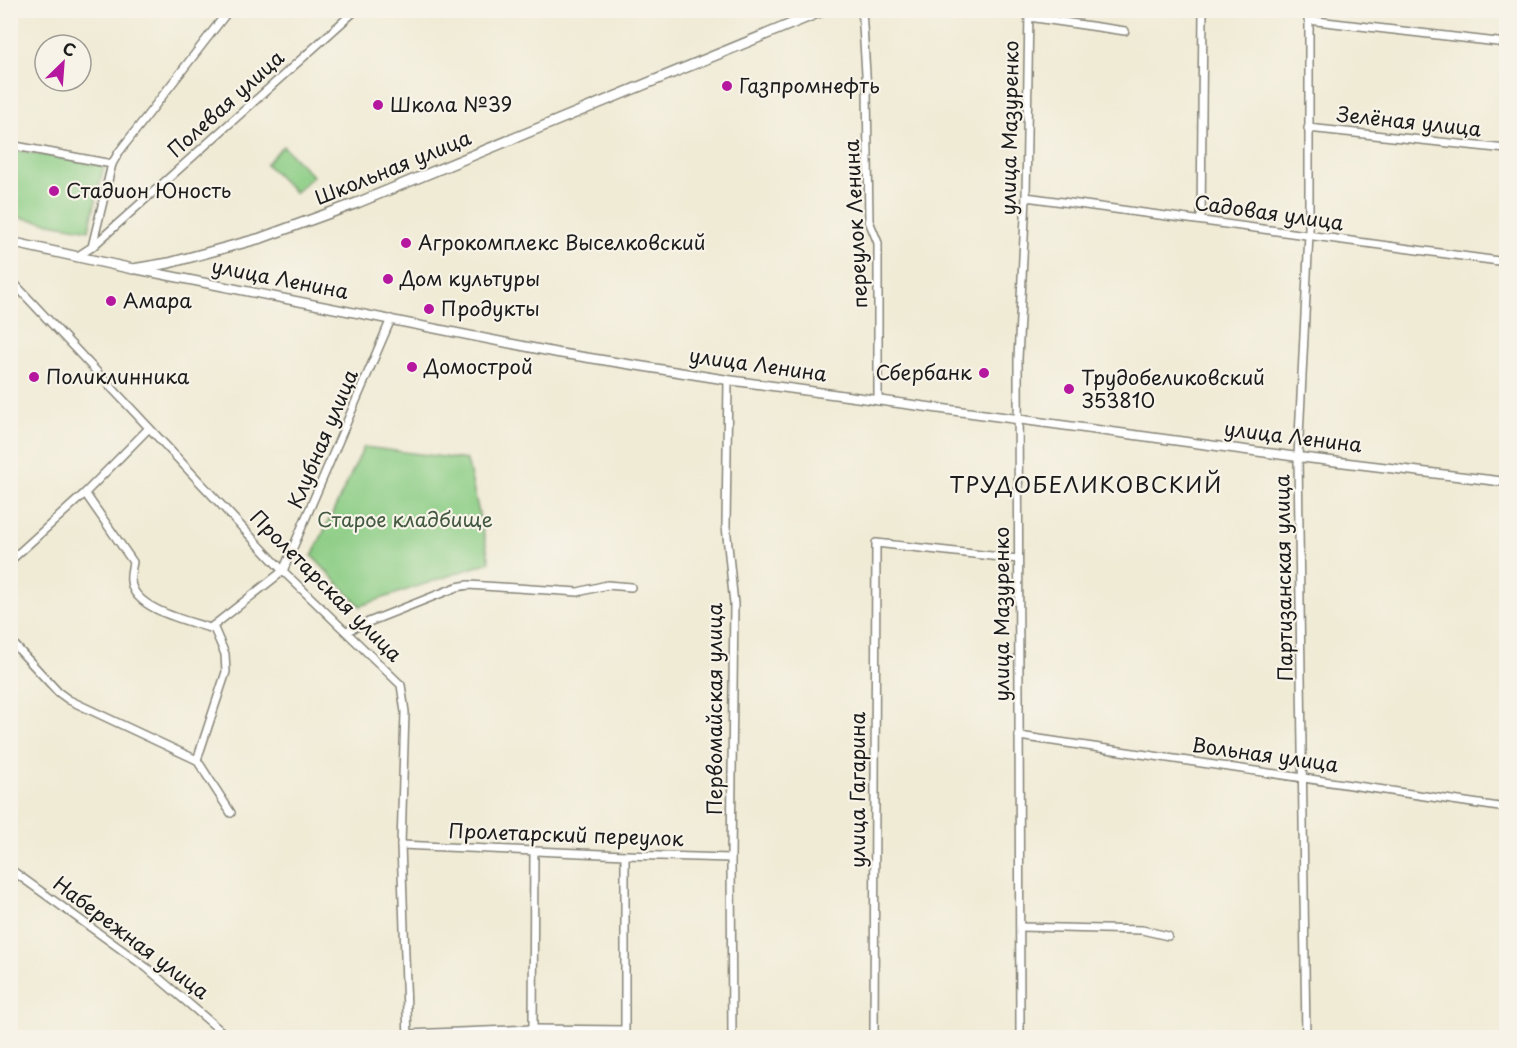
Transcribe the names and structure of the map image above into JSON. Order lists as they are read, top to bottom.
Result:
{
  "streets": {
    "main road": ["Школьная улица", "улица Ленина"],
    "street": [
      "Полевая улица",
      "Зелёная улица",
      "улица Мазуренко",
      "Садовая улица",
      "переулок Ленина",
      "Клубная улица",
      "Партизанская улица",
      "Пролетарская улица",
      "Первомайская улица",
      "Вольная улица",
      "улица Гагарина",
      "Пролетарский переулок",
      "Набережная улица"
    ]
  },
  "crossings": [
    ["Полевая улица", "улица Ленина"],
    ["Зелёная улица", "Партизанская улица"],
    ["улица Мазуренко", "Садовая улица"],
    ["улица Мазуренко", "улица Ленина"],
    ["улица Мазуренко", "Вольная улица"],
    ["улица Мазуренко", "улица Гагарина"],
    ["Школьная улица", "улица Ленина"],
    ["Садовая улица", "Партизанская улица"],
    ["переулок Ленина", "улица Ленина"],
    ["улица Ленина", "Клубная улица"],
    ["улица Ленина", "Партизанская улица"],
    ["улица Ленина", "Первомайская улица"],
    ["Клубная улица", "Пролетарская улица"],
    ["Партизанская улица", "Вольная улица"],
    ["Пролетарская улица", "Пролетарский переулок"],
    ["Первомайская улица", "Пролетарский переулок"]
  ],
  "districts": ["ТРУДОБЕЛИКОВСКИЙ"],
  "parks": ["Старое кладбище"],
  "places": [
    "Газпромнефть",
    "Школа №39",
    "Стадион Юность",
    "Агрокомплекс Выселковский",
    "Дом культуры",
    "Амара",
    "Продукты",
    "Домострой",
    "Сбербанк",
    "Поликлинника",
    "Трудобеликовский 353810"
  ],
  "north": "top right"
}
